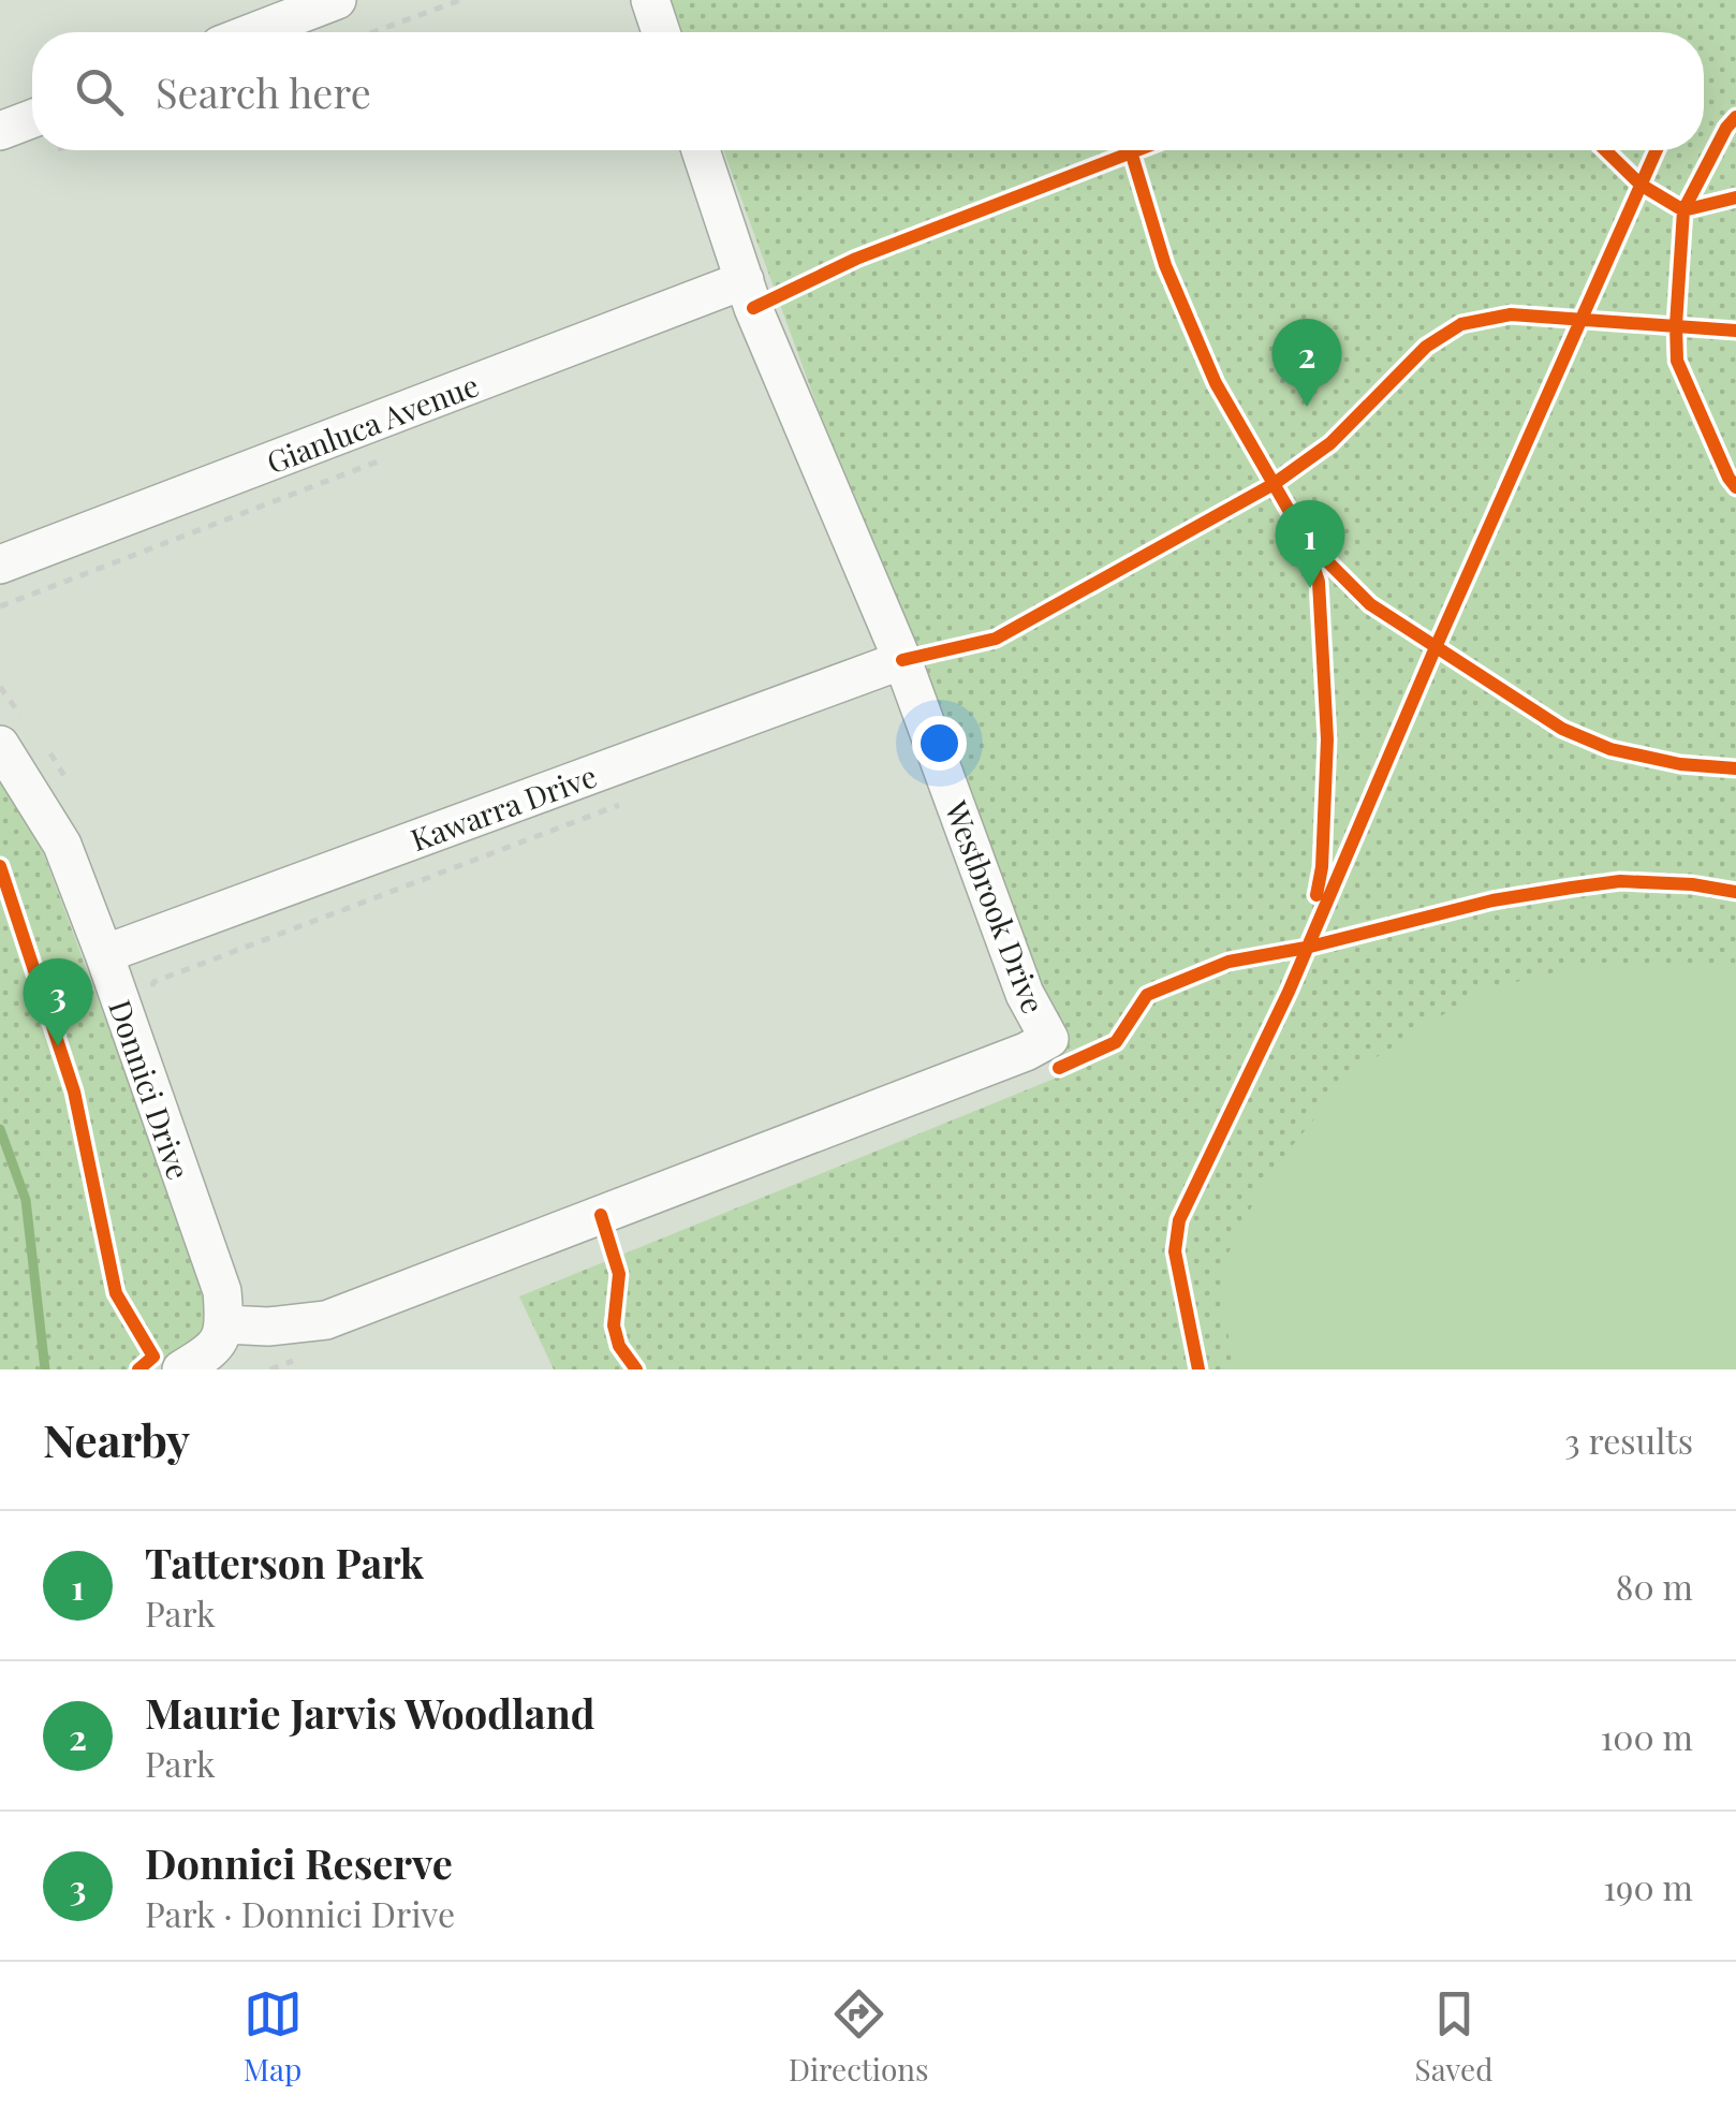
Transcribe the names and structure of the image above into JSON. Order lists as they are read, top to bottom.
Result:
{
  "streets": {
    "street": [
      "Gianluca Avenue",
      "Kawarra Drive",
      "Westbrook Drive",
      "Donnici Drive"
    ]
  },
  "crossings": [
    ["Gianluca Avenue", "Westbrook Drive"],
    ["Kawarra Drive", "Westbrook Drive"],
    ["Kawarra Drive", "Donnici Drive"],
    ["Westbrook Drive", "Donnici Drive"]
  ],
  "page": {
    "search": "Search here",
    "pins": ["2", "1", "3"],
    "heading": ["Nearby", "3 results"],
    "list": [
      {
        "mark": "1",
        "name": "Tatterson Park",
        "note": "Park",
        "value": "80 m"
      },
      {
        "mark": "2",
        "name": "Maurie Jarvis Woodland",
        "note": "Park",
        "value": "100 m"
      },
      {
        "mark": "3",
        "name": "Donnici Reserve",
        "note": "Park · Donnici Drive",
        "value": "190 m"
      }
    ],
    "nav": ["Map", "Directions", "Saved"]
  }
}
